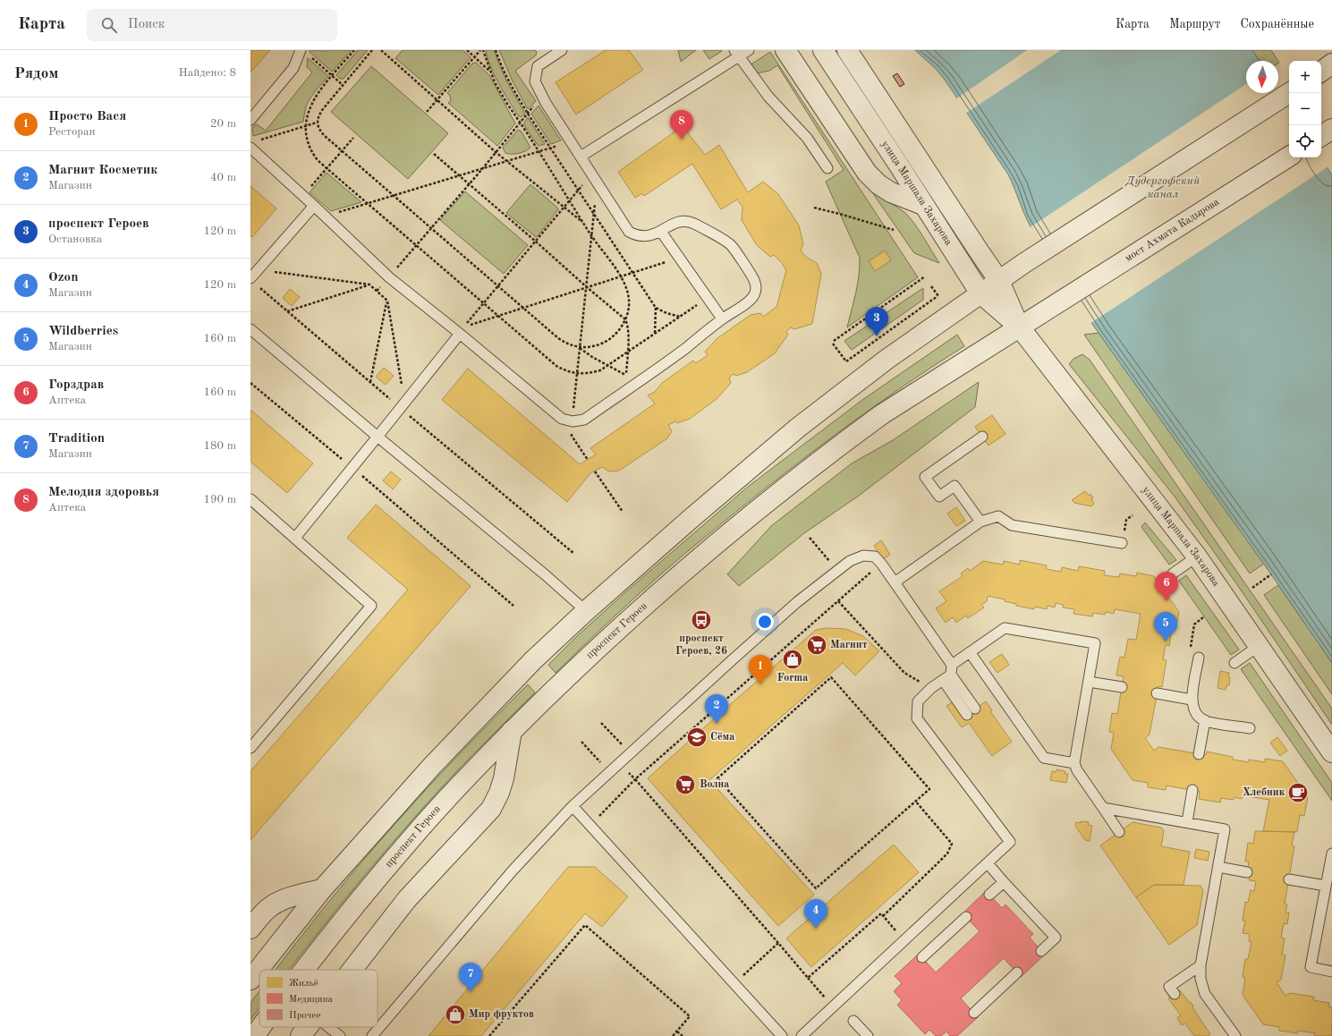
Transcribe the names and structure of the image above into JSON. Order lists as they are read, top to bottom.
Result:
{
  "streets": {
    "street": ["улица Маршала Захарова", "мост Ахмата Кадырова", "проспект Героев"]
  },
  "crossings": [
    ["улица Маршала Захарова", "проспект Героев"],
    ["мост Ахмата Кадырова", "проспект Героев"]
  ],
  "water": ["Дудергофский канал"],
  "places": {
    "bus stop": ["проспект Героев, 26"],
    "supermarket": ["Магнит", "Волна"],
    "shop": ["Forma", "Мир фруктов"],
    "school or university": ["Сёма"],
    "cafe": ["Хлебник"]
  },
  "legend": ["Жильё", "Медицина", "Прочее"],
  "north": "bottom",
  "page": {
    "header": "Карта",
    "search": "Поиск",
    "nav": ["Карта", "Маршрут", "Сохранённые"],
    "heading": ["Рядом", "Найдено: 8"],
    "map_buttons": ["+", "−"],
    "list": [
      {
        "mark": "1",
        "name": "Просто Вася",
        "note": "Ресторан",
        "value": "20 m"
      },
      {
        "mark": "2",
        "name": "Магнит Косметик",
        "note": "Магазин",
        "value": "40 m"
      },
      {
        "mark": "3",
        "name": "проспект Героев",
        "note": "Остановка",
        "value": "120 m"
      },
      {
        "mark": "4",
        "name": "Ozon",
        "note": "Магазин",
        "value": "120 m"
      },
      {
        "mark": "5",
        "name": "Wildberries",
        "note": "Магазин",
        "value": "160 m"
      },
      {
        "mark": "6",
        "name": "Горздрав",
        "note": "Аптека",
        "value": "160 m"
      },
      {
        "mark": "7",
        "name": "Tradition",
        "note": "Магазин",
        "value": "180 m"
      },
      {
        "mark": "8",
        "name": "Мелодия здоровья",
        "note": "Аптека",
        "value": "190 m"
      }
    ],
    "pins": [
      "8",
      "3",
      "6",
      "5",
      "1",
      "2",
      "4",
      "7"
    ]
  }
}
